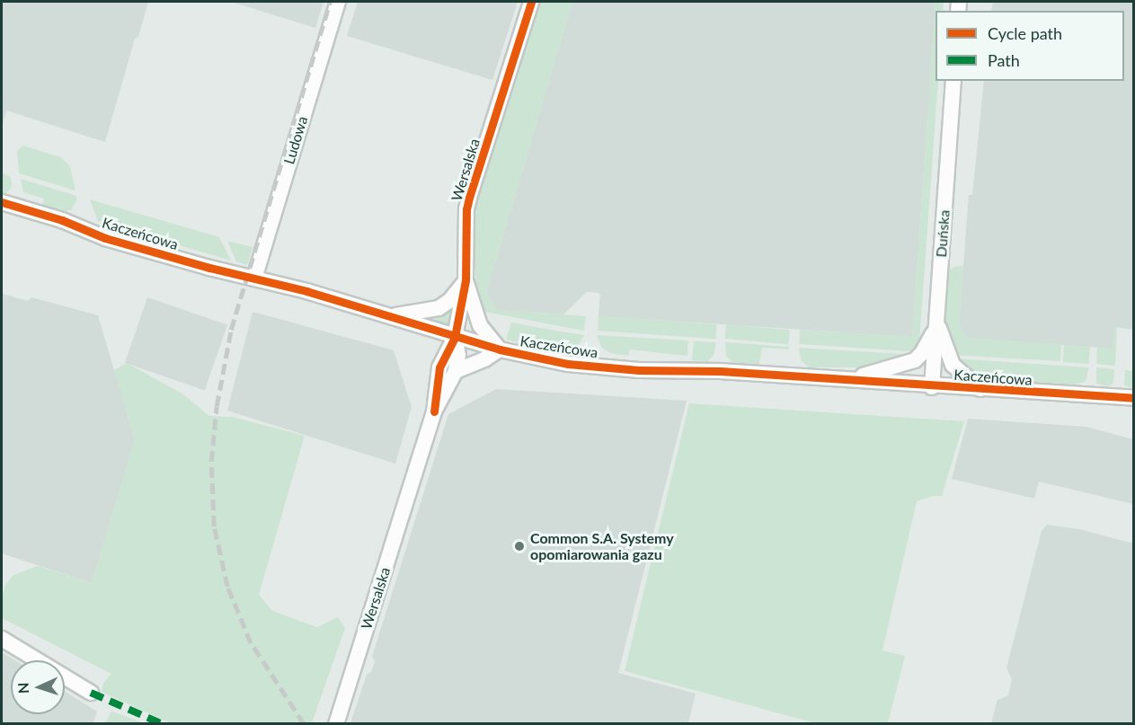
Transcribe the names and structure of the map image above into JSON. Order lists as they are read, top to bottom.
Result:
{
  "streets": {
    "street": [
      "Ludowa",
      "Wersalska",
      "Kaczeńcowa",
      "Duńska"
    ]
  },
  "crossings": [
    ["Ludowa", "Kaczeńcowa"],
    ["Wersalska", "Kaczeńcowa"],
    ["Kaczeńcowa", "Duńska"]
  ],
  "places": ["Common S.A. Systemy opomiarowania gazu"],
  "legend": ["Cycle path", "Path"],
  "north": "left"
}
